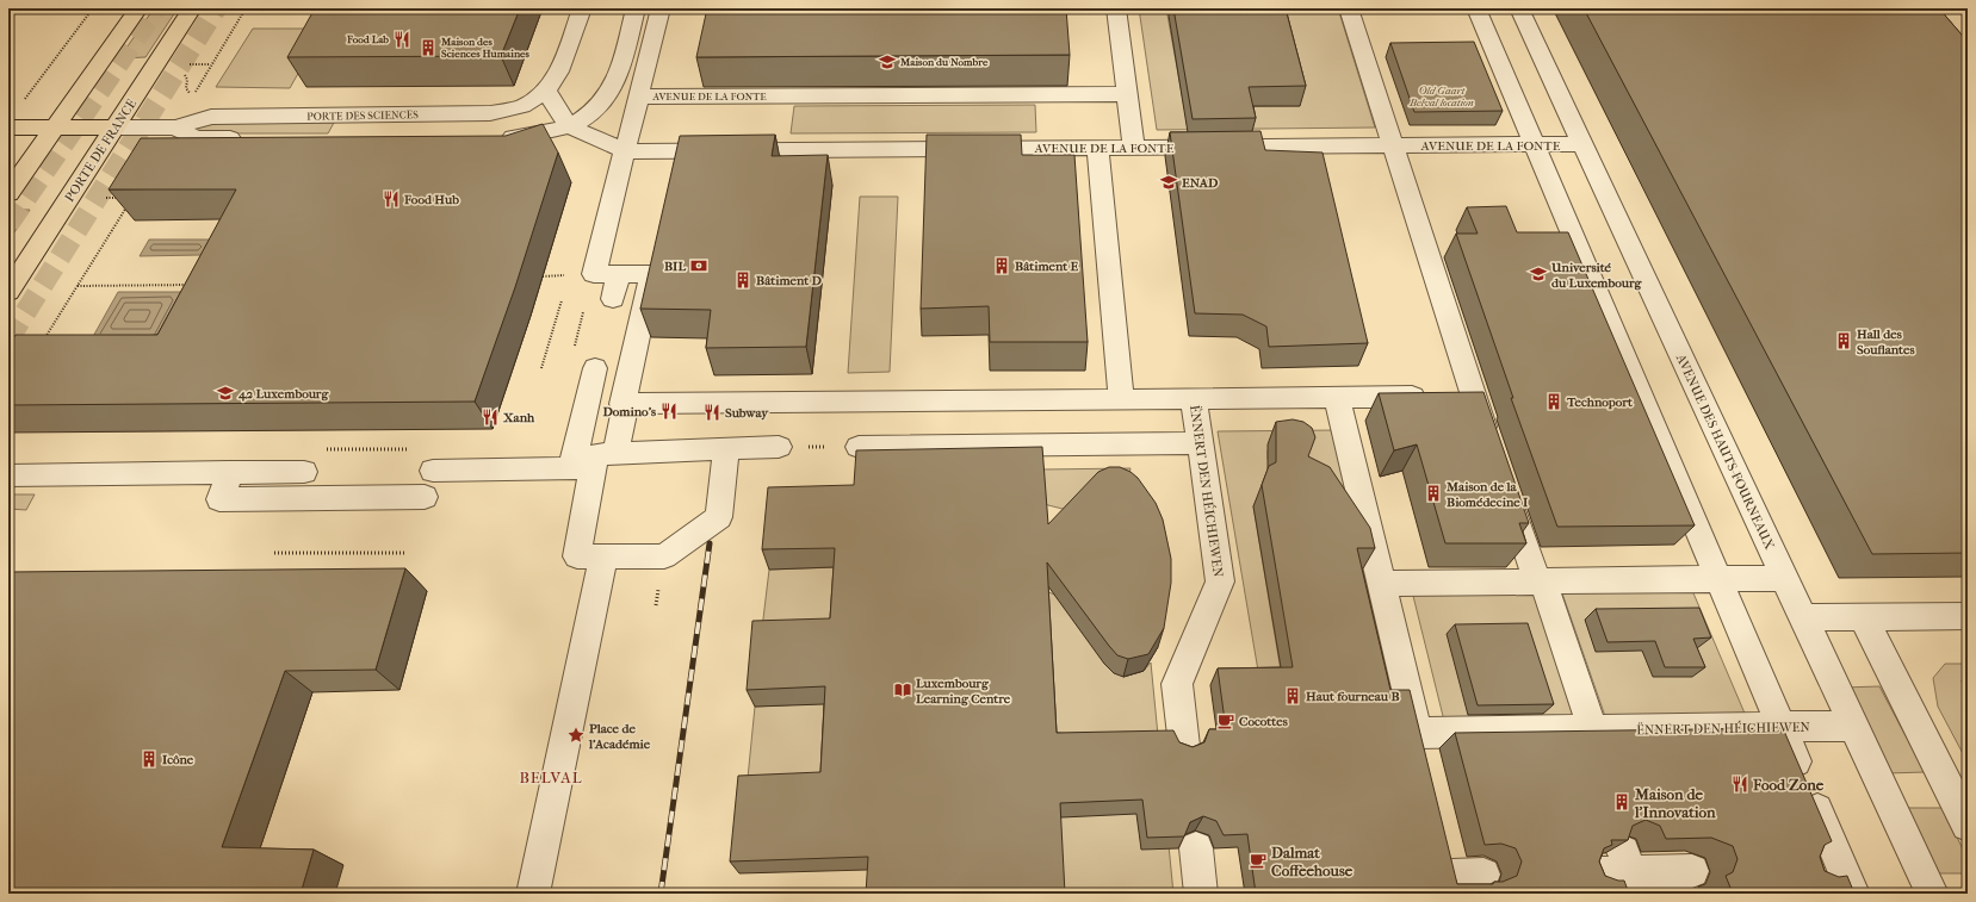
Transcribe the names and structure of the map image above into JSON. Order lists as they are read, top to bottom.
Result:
{
  "streets": {
    "main road": ["PORTE DES SCIENCES", "PORTE DE FRANCE"],
    "street": ["AVENUE DE LA FONTE", "AVENUE DES HAUTS-FOURNEAUX", "ËNNERT DEN HÉICHIEWEN"]
  },
  "crossings": [
    ["AVENUE DE LA FONTE", "AVENUE DES HAUTS-FOURNEAUX"],
    ["PORTE DES SCIENCES", "PORTE DE FRANCE"],
    ["AVENUE DES HAUTS-FOURNEAUX", "ËNNERT DEN HÉICHIEWEN"]
  ],
  "districts": ["BELVAL"],
  "parks": ["Old Gaart Belval location"],
  "places": {
    "restaurant": [
      "Food Lab",
      "Food Hub",
      "Domino's",
      "Subway",
      "Xanh",
      "Food Zone"
    ],
    "building": [
      "Maison des Sciences Humaines",
      "Bâtiment E",
      "Bâtiment D",
      "Hall des Souflantes",
      "Technoport",
      "Maison de la Biomédecine I",
      "Haut fourneau B",
      "Icône",
      "Maison de l'Innovation"
    ],
    "school or university": [
      "Maison du Nombre",
      "ENAD",
      "Université du Luxembourg",
      "42 Luxembourg"
    ],
    "bank": ["BIL"],
    "library": ["Luxembourg Learning Centre"],
    "cafe": ["Cocottes", "Dalmat Coffeehouse"],
    "place": ["Place de l'Académie"]
  }
}
